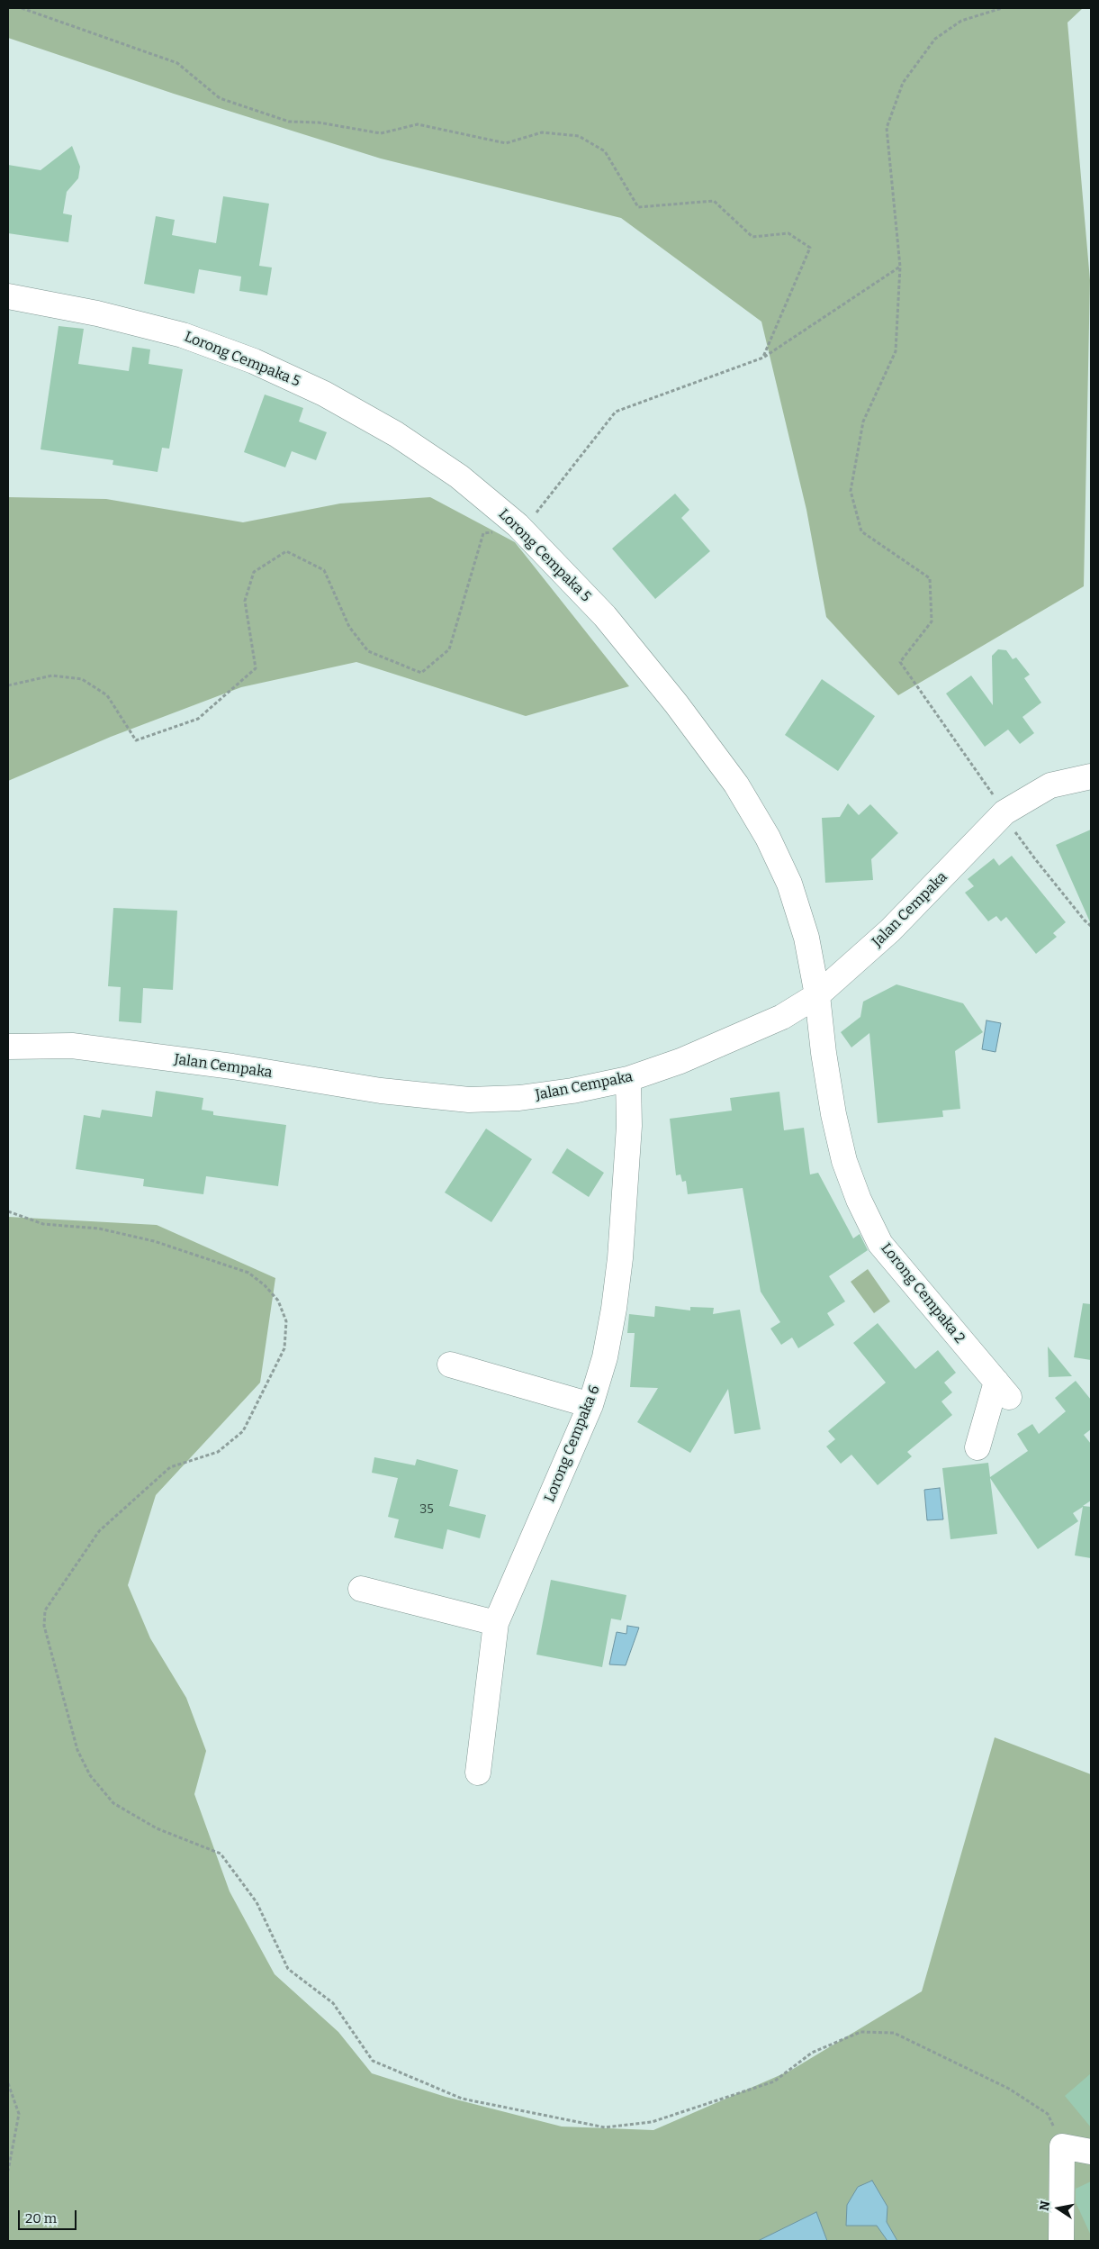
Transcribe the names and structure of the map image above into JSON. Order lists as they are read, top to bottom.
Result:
{
  "streets": {
    "street": [
      "Lorong Cempaka 5",
      "Jalan Cempaka",
      "Lorong Cempaka 2",
      "Lorong Cempaka 6"
    ]
  },
  "crossings": [
    ["Lorong Cempaka 5", "Jalan Cempaka"],
    ["Lorong Cempaka 5", "Lorong Cempaka 2"],
    ["Jalan Cempaka", "Lorong Cempaka 2"],
    ["Jalan Cempaka", "Lorong Cempaka 6"]
  ],
  "house_numbers": ["35"],
  "scale_bar": "20 m",
  "north": "left"
}
